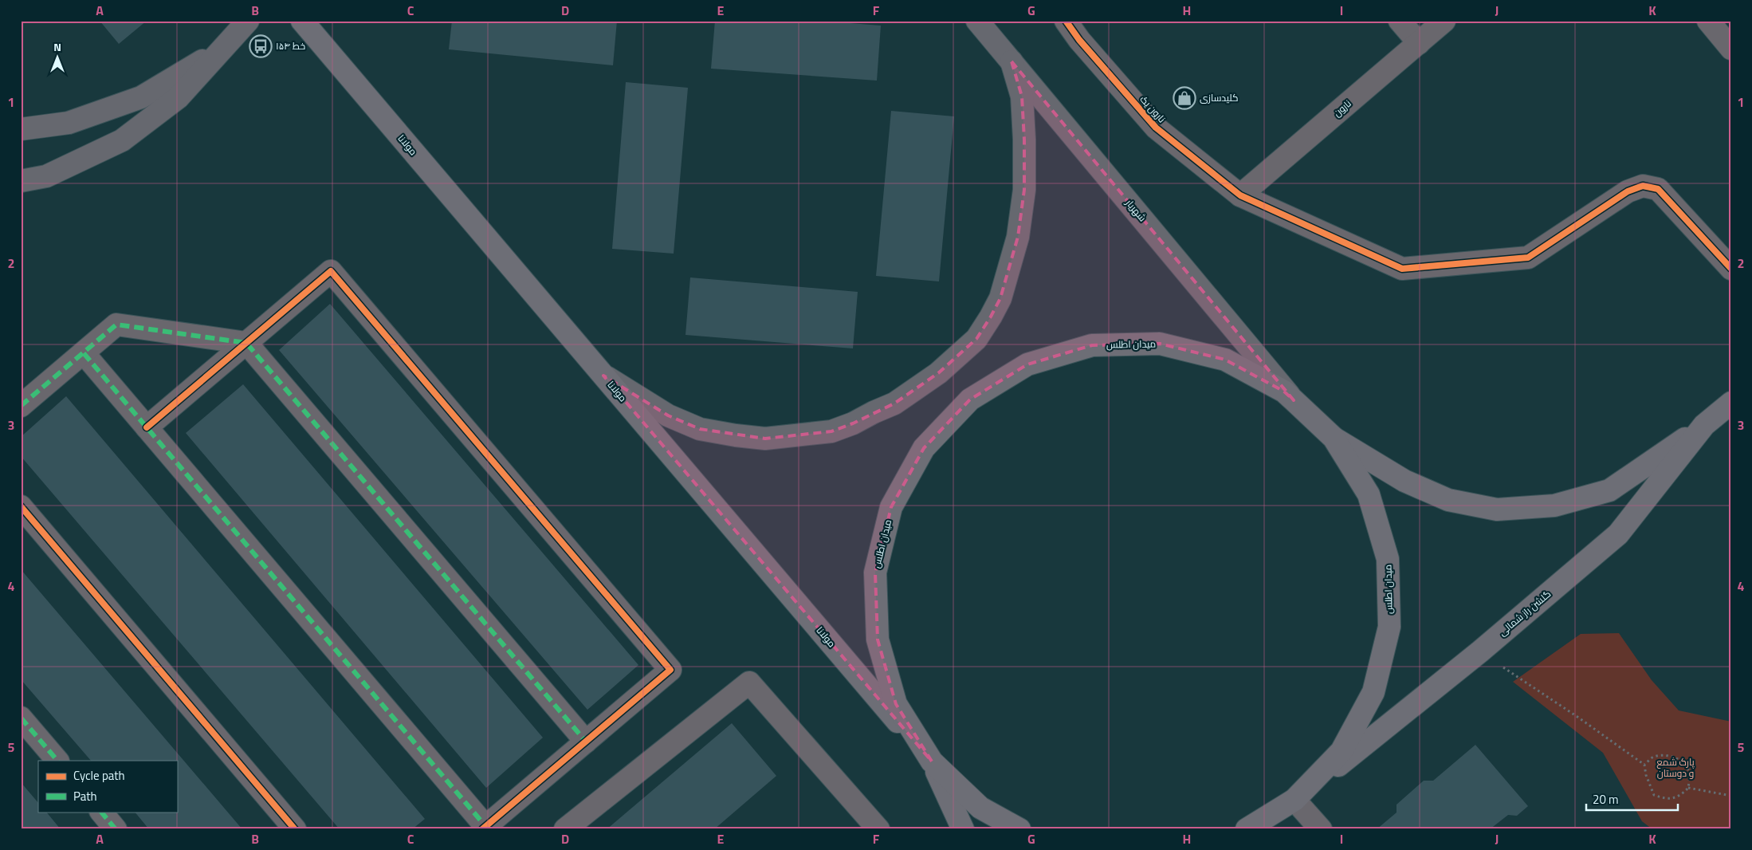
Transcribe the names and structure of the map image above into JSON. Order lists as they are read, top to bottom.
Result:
{
  "streets": {
    "main road": [
      "مولانا",
      "شهریار",
      "میدان اطلس",
      "گلشن راز شمالی"
    ],
    "street": ["نارون", "نارون یک"]
  },
  "crossings": [
    ["نارون", "نارون یک"],
    ["مولانا", "میدان اطلس"],
    ["شهریار", "میدان اطلس"],
    ["میدان اطلس", "گلشن راز شمالی"]
  ],
  "parks": ["پارک شمع و دوستان"],
  "places": {
    "bus stop": ["خط ۱۵۴"],
    "shop": ["کلیدسازی"]
  },
  "legend": ["Cycle path", "Path"],
  "scale_bar": "20 m",
  "north": "top",
  "grid": {
    "columns": [
      "A",
      "B",
      "C",
      "D",
      "E",
      "F",
      "G",
      "H",
      "I",
      "J",
      "K"
    ],
    "rows": [
      "1",
      "2",
      "3",
      "4",
      "5"
    ]
  }
}
